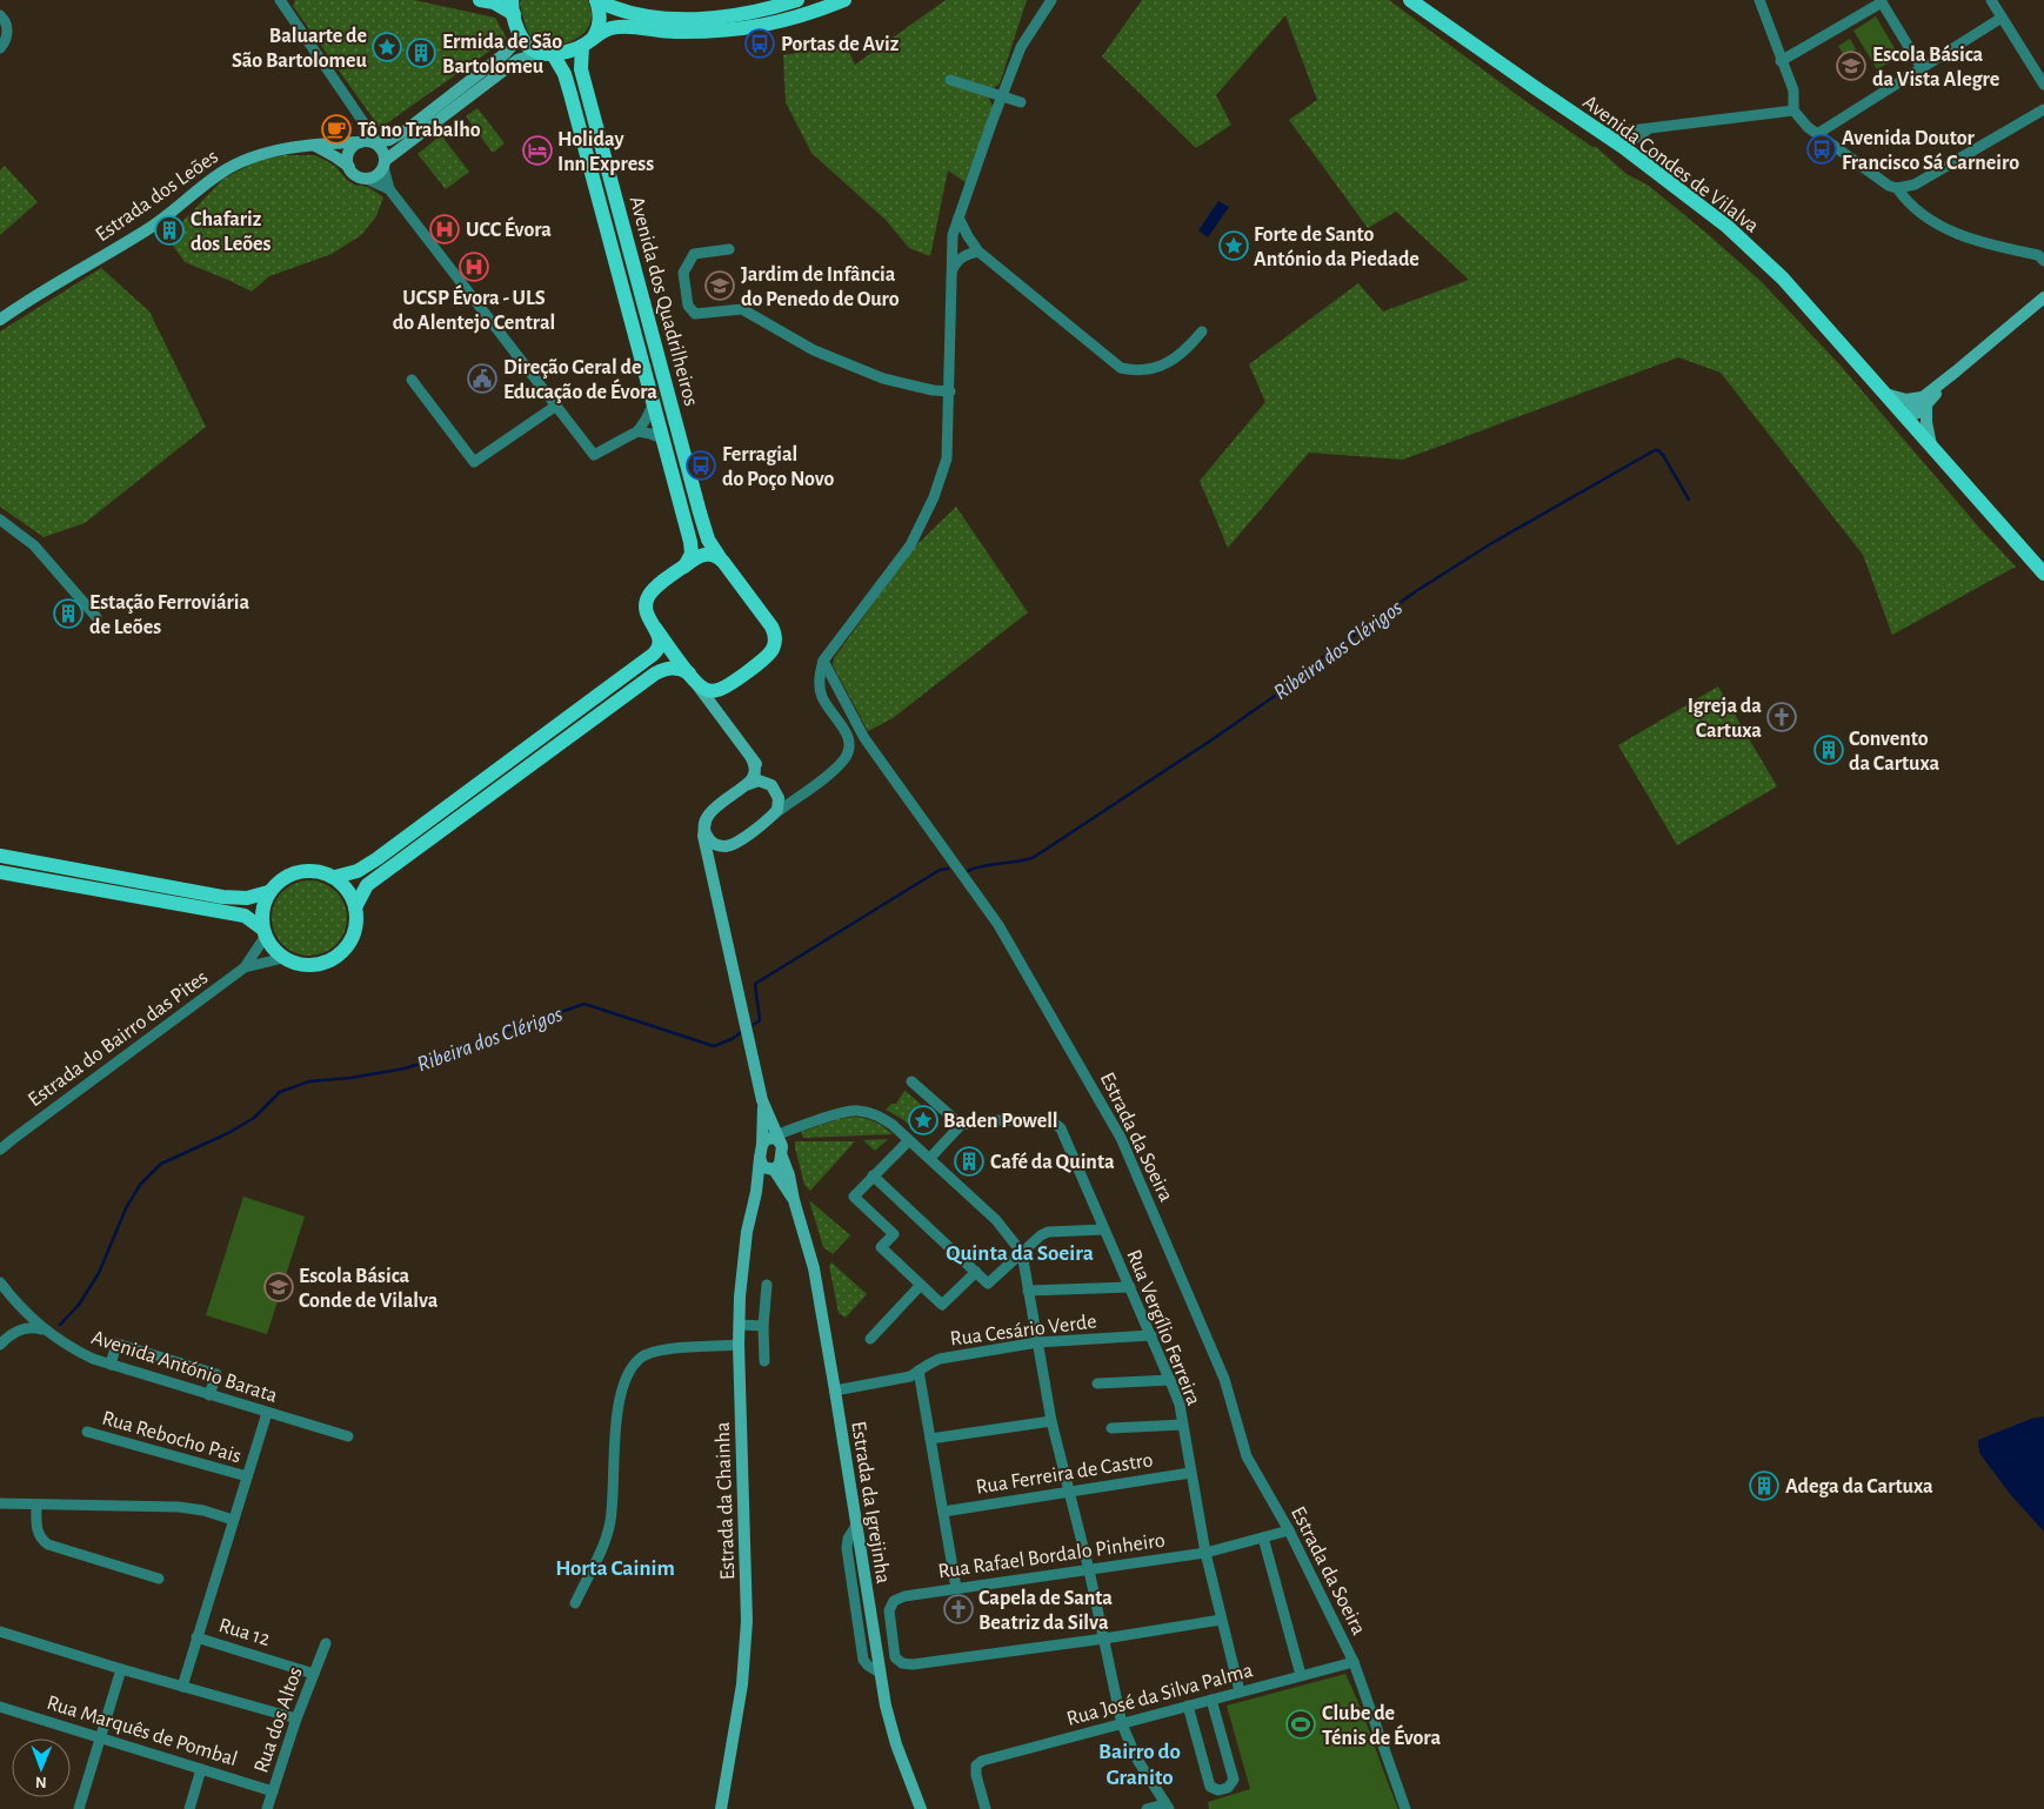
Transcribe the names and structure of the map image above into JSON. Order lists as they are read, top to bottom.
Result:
{
  "streets": {
    "main road": ["Avenida Condes de Vilalva", "Avenida dos Quadrilheiros"],
    "street": [
      "Estrada dos Leões",
      "Estrada do Bairro das Pites",
      "Estrada da Soeira",
      "Rua Vergílio Ferreira",
      "Rua Cesário Verde",
      "Avenida António Barata",
      "Rua Rebocho Pais",
      "Rua Ferreira de Castro",
      "Estrada da Chainha",
      "Estrada da Igrejinha",
      "Rua Rafael Bordalo Pinheiro",
      "Rua 12",
      "Rua José da Silva Palma",
      "Rua dos Altos",
      "Rua Marquês de Pombal"
    ]
  },
  "crossings": [
    ["Estrada da Soeira", "Rua Rafael Bordalo Pinheiro"],
    ["Estrada da Soeira", "Rua José da Silva Palma"],
    ["Rua Vergílio Ferreira", "Rua Cesário Verde"],
    ["Rua Vergílio Ferreira", "Rua Ferreira de Castro"],
    ["Rua Vergílio Ferreira", "Rua Rafael Bordalo Pinheiro"],
    ["Rua Vergílio Ferreira", "Rua José da Silva Palma"],
    ["Rua Cesário Verde", "Estrada da Igrejinha"],
    ["Rua 12", "Rua dos Altos"],
    ["Rua dos Altos", "Rua Marquês de Pombal"]
  ],
  "districts": ["Quinta da Soeira", "Horta Cainim", "Bairro do Granito"],
  "water": ["Ribeira dos Clérigos"],
  "places": {
    "bus stop": ["Portas de Aviz", "Avenida Doutor Francisco Sá Carneiro", "Ferragial do Poço Novo"],
    "place": ["Baluarte de São Bartolomeu", "Forte de Santo António da Piedade", "Baden Powell"],
    "building": [
      "Ermida de São Bartolomeu",
      "Chafariz dos Leões",
      "Estação Ferroviária de Leões",
      "Convento da Cartuxa",
      "Café da Quinta",
      "Adega da Cartuxa"
    ],
    "school or university": ["Escola Básica da Vista Alegre", "Jardim de Infância do Penedo de Ouro", "Escola Básica Conde de Vilalva"],
    "cafe": ["Tô no Trabalho"],
    "hotel": ["Holiday Inn Express"],
    "hospital": ["UCC Évora", "UCSP Évora - ULS do Alentejo Central"],
    "public building": ["Direção Geral de Educação de Évora"],
    "church": ["Igreja da Cartuxa", "Capela de Santa Beatriz da Silva"],
    "sports": ["Clube de Ténis de Évora"]
  },
  "north": "bottom"
}
